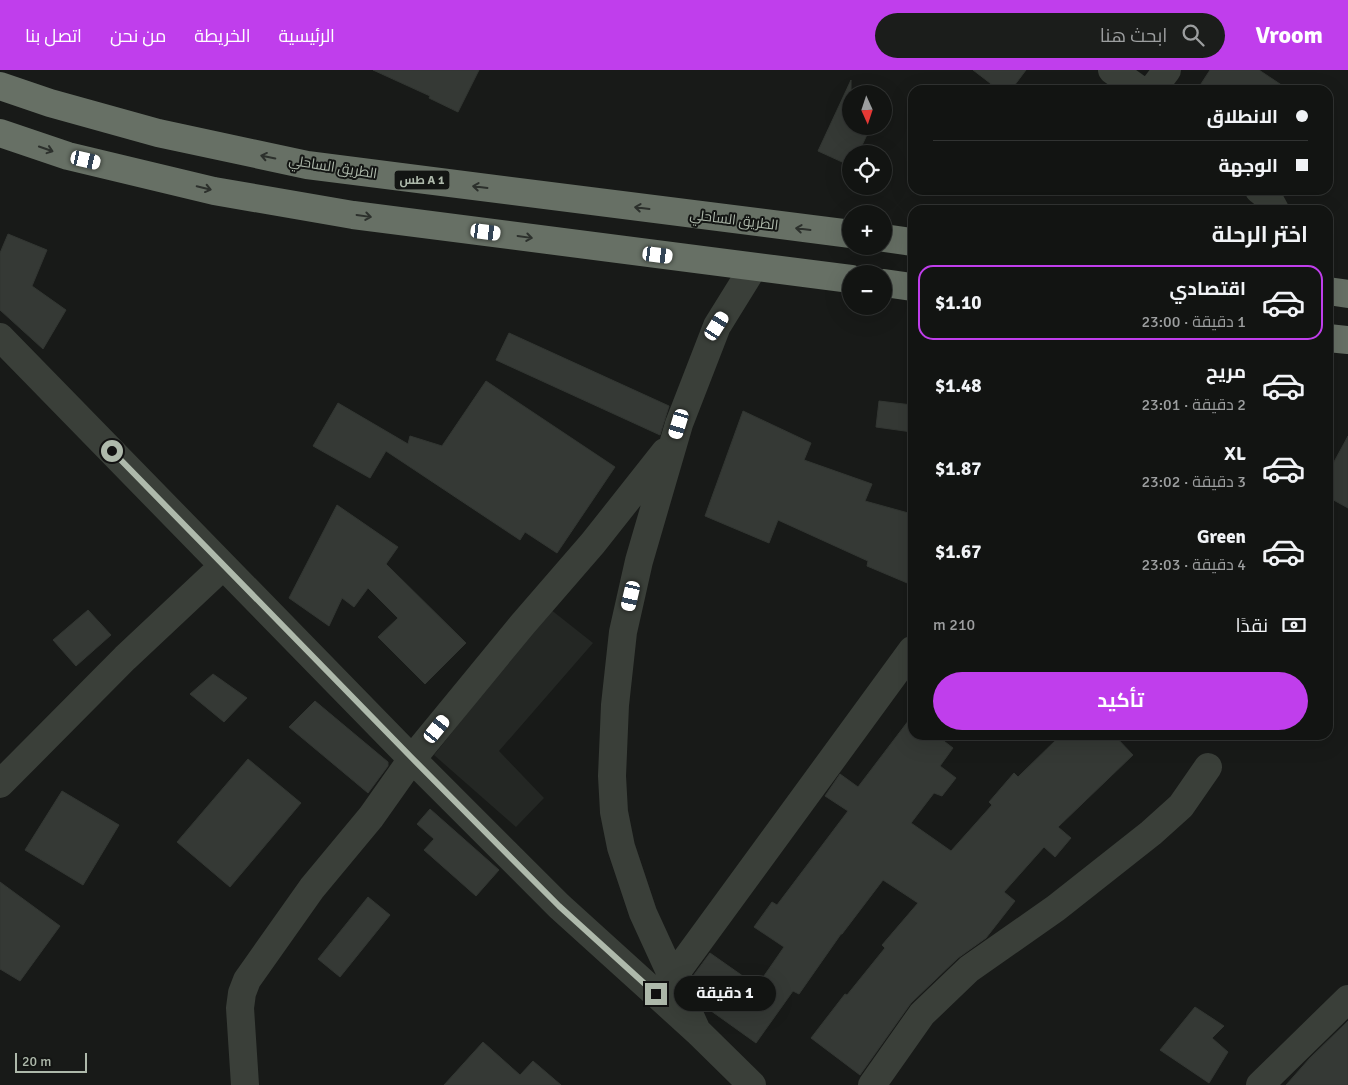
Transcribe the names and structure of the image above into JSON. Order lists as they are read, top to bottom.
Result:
{
  "streets": {
    "highway": ["الطريق الساحلي", "طس A 1"]
  },
  "scale_bar": "20 m",
  "north": "bottom",
  "page": {
    "header": "Vroom",
    "search": "ابحث هنا",
    "nav": [
      "الرئيسية",
      "الخريطة",
      "من نحن",
      "اتصل بنا"
    ],
    "map_buttons": ["+", "−"],
    "banner": ["الانطلاق", "الوجهة"],
    "heading": "اختر الرحلة",
    "list": [
      {
        "name": "اقتصادي",
        "note": "1 دقيقة · 23:00",
        "value": "$1.10"
      },
      {
        "name": "مريح",
        "note": "2 دقيقة · 23:01",
        "value": "$1.48"
      },
      {
        "name": "XL",
        "note": "3 دقيقة · 23:02",
        "value": "$1.87"
      },
      {
        "name": "Green",
        "note": "4 دقيقة · 23:03",
        "value": "$1.67"
      }
    ],
    "pay": ["نقدًا", "210 m"],
    "buttons": "تأكيد",
    "bubble": "1 دقيقة",
    "scale": "20 m"
  }
}
